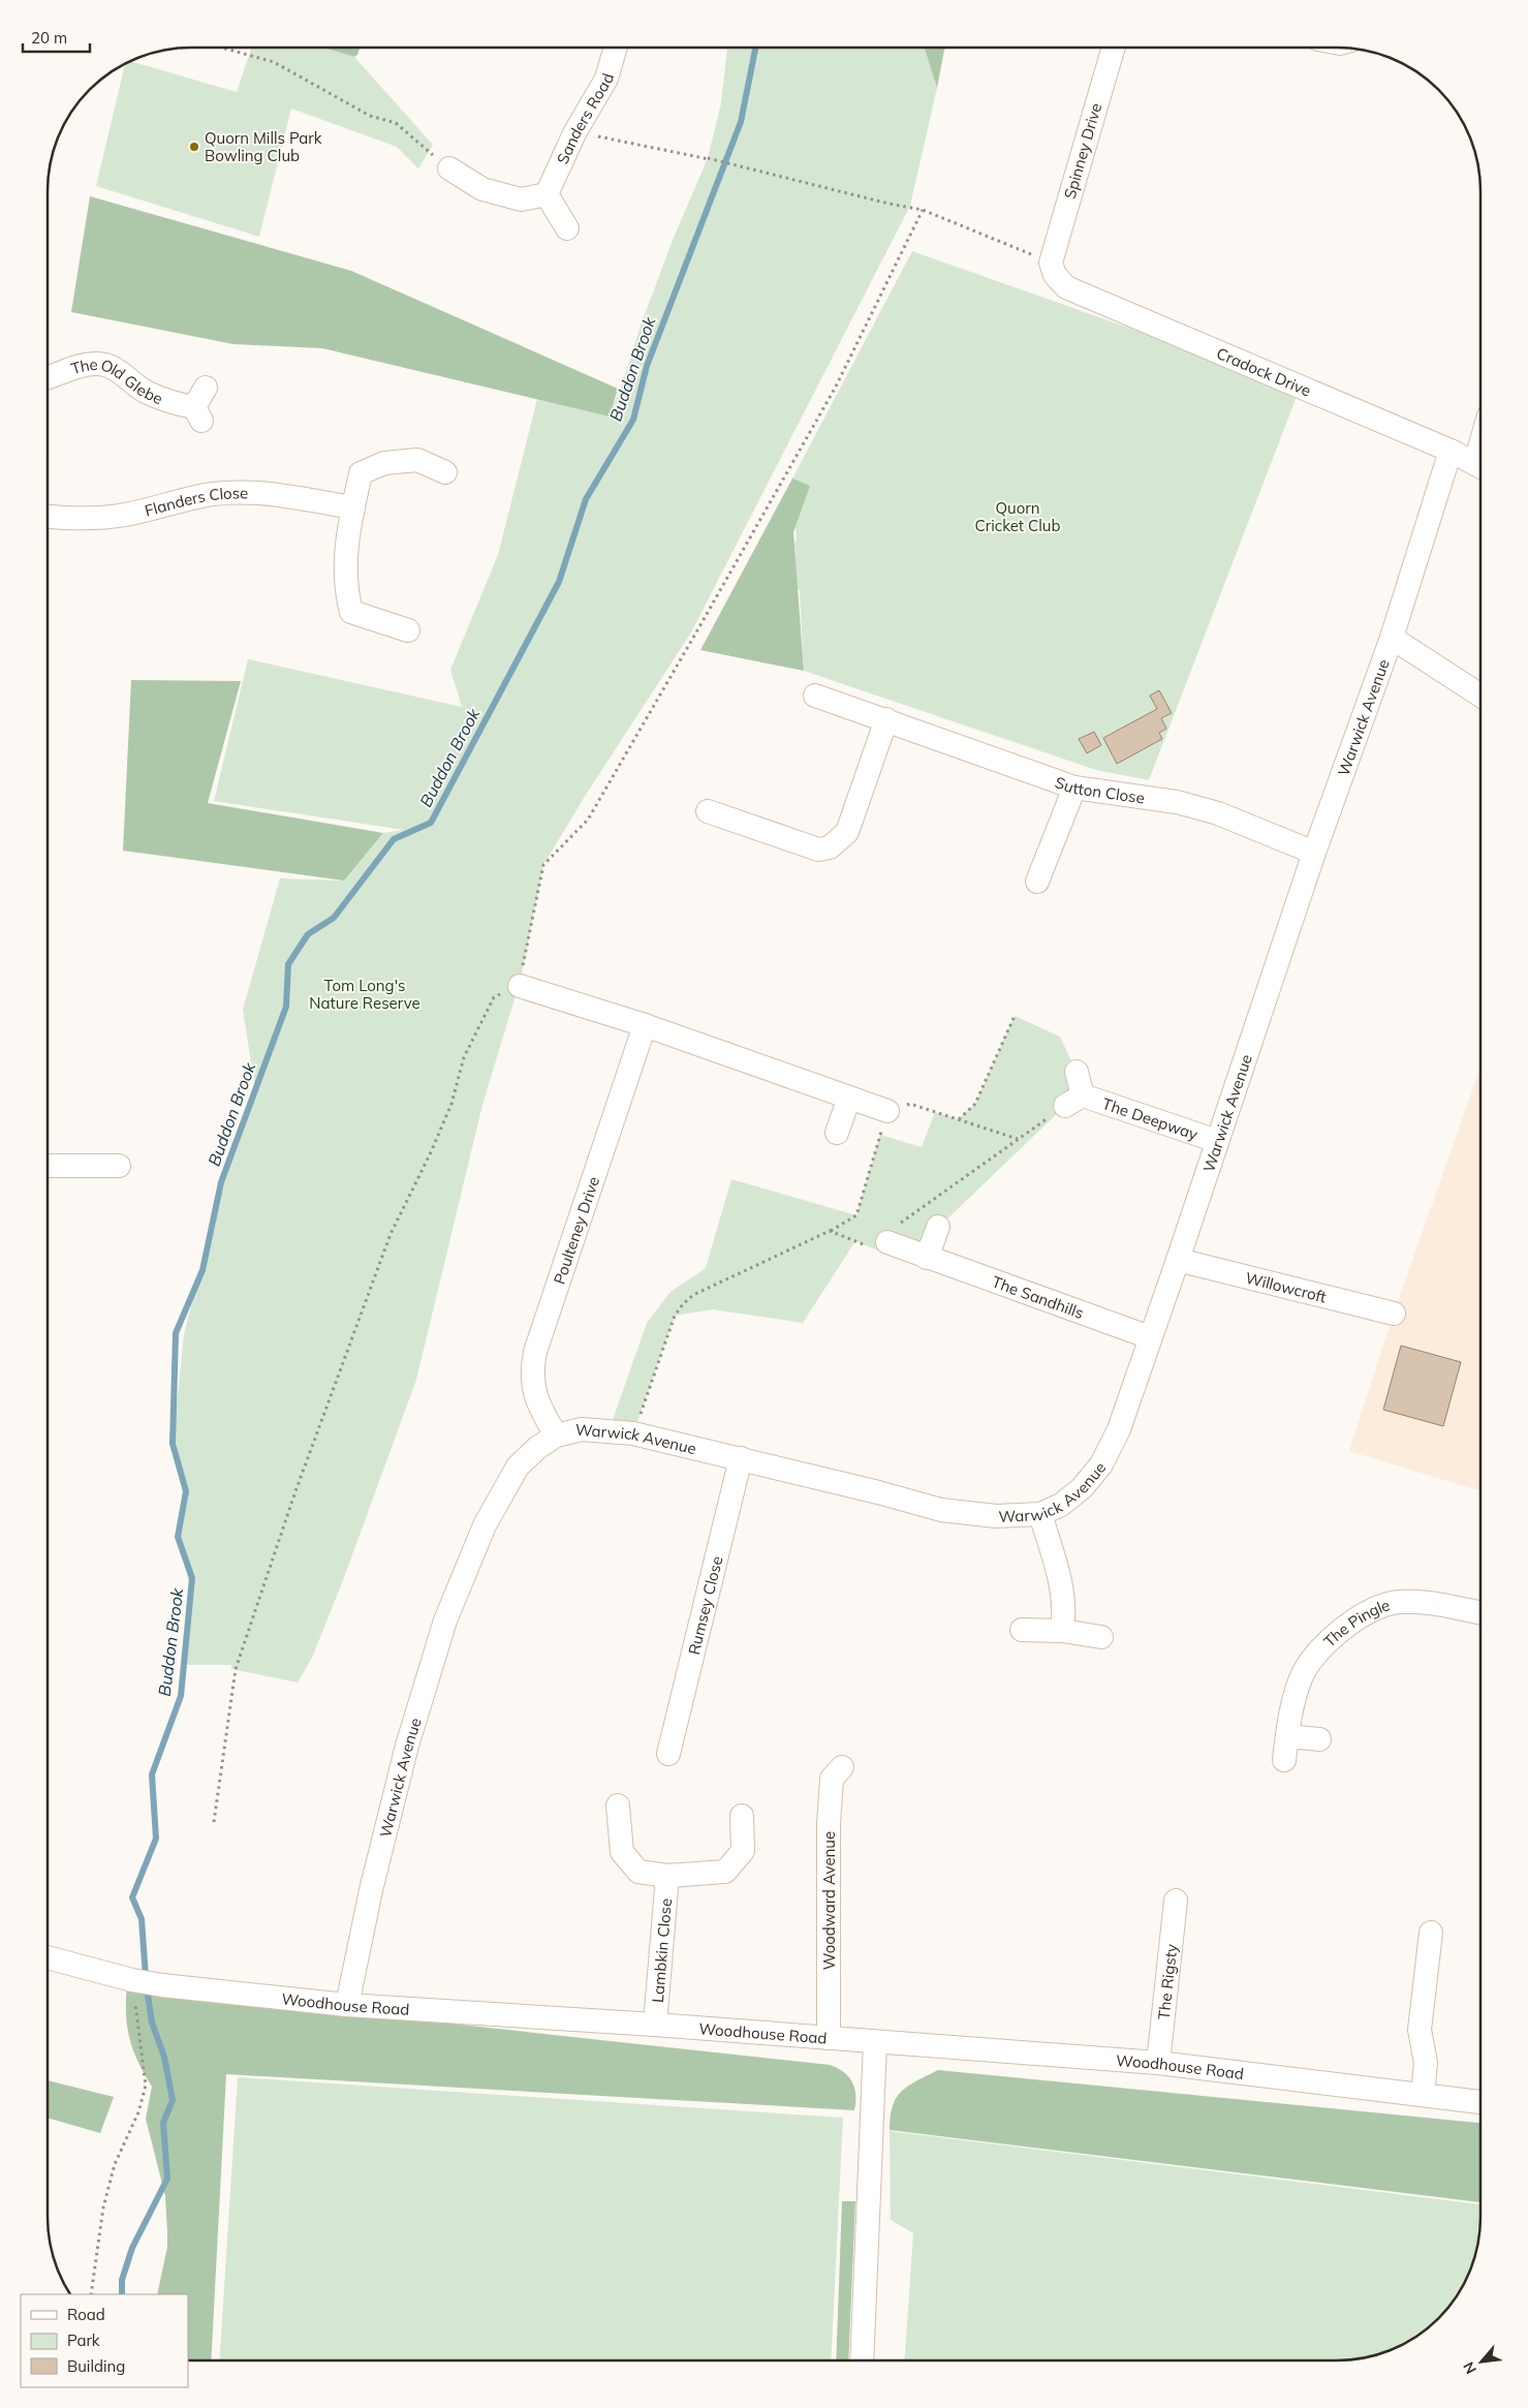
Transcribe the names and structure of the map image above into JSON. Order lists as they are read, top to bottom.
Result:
{
  "streets": {
    "street": [
      "Sanders Road",
      "Spinney Drive",
      "Cradock Drive",
      "The Old Glebe",
      "Flanders Close",
      "Warwick Avenue",
      "Sutton Close",
      "The Deepway",
      "Poulteney Drive",
      "Willowcroft",
      "The Sandhills",
      "Rumsey Close",
      "The Pingle",
      "Woodward Avenue",
      "Lambkin Close",
      "The Rigsty",
      "Woodhouse Road"
    ]
  },
  "crossings": [
    ["Spinney Drive", "Cradock Drive"],
    ["Cradock Drive", "Warwick Avenue"],
    ["Warwick Avenue", "Sutton Close"],
    ["Warwick Avenue", "The Deepway"],
    ["Warwick Avenue", "Poulteney Drive"],
    ["Warwick Avenue", "Willowcroft"],
    ["Warwick Avenue", "The Sandhills"],
    ["Warwick Avenue", "Rumsey Close"],
    ["Warwick Avenue", "Woodhouse Road"],
    ["Woodward Avenue", "Woodhouse Road"],
    ["Lambkin Close", "Woodhouse Road"],
    ["The Rigsty", "Woodhouse Road"]
  ],
  "water": ["Buddon Brook"],
  "parks": ["Quorn Cricket Club", "Tom Long's Nature Reserve"],
  "places": ["Quorn Mills Park Bowling Club"],
  "legend": ["Road", "Park", "Building"],
  "scale_bar": "20 m",
  "north": "bottom left"
}
